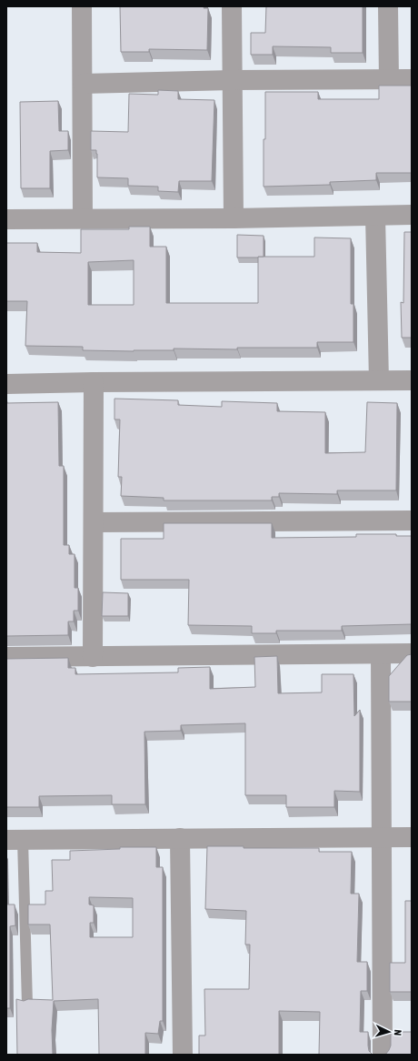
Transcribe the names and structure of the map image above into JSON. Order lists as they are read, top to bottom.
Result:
{
  "north": "right"
}
